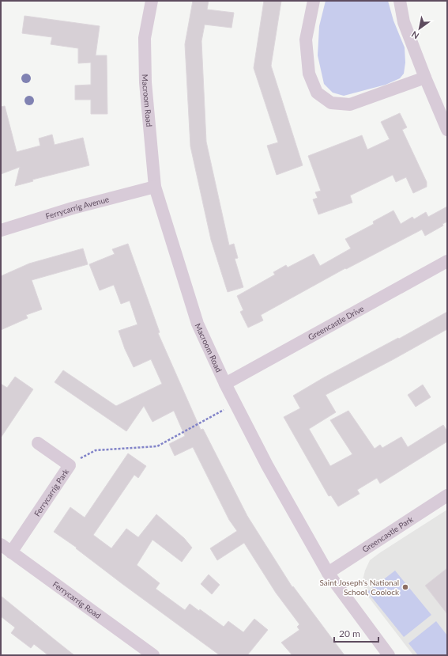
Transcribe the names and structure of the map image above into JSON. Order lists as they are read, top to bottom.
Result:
{
  "streets": {
    "street": [
      "Macroom Road",
      "Ferrycarrig Avenue",
      "Greencastle Drive",
      "Ferrycarrig Park",
      "Greencastle Park",
      "Ferrycarrig Road"
    ]
  },
  "crossings": [
    ["Macroom Road", "Ferrycarrig Avenue"],
    ["Macroom Road", "Greencastle Drive"],
    ["Macroom Road", "Greencastle Park"],
    ["Ferrycarrig Park", "Ferrycarrig Road"]
  ],
  "places": ["Saint Joseph's National School, Coolock"],
  "scale_bar": "20 m",
  "north": "bottom left"
}
